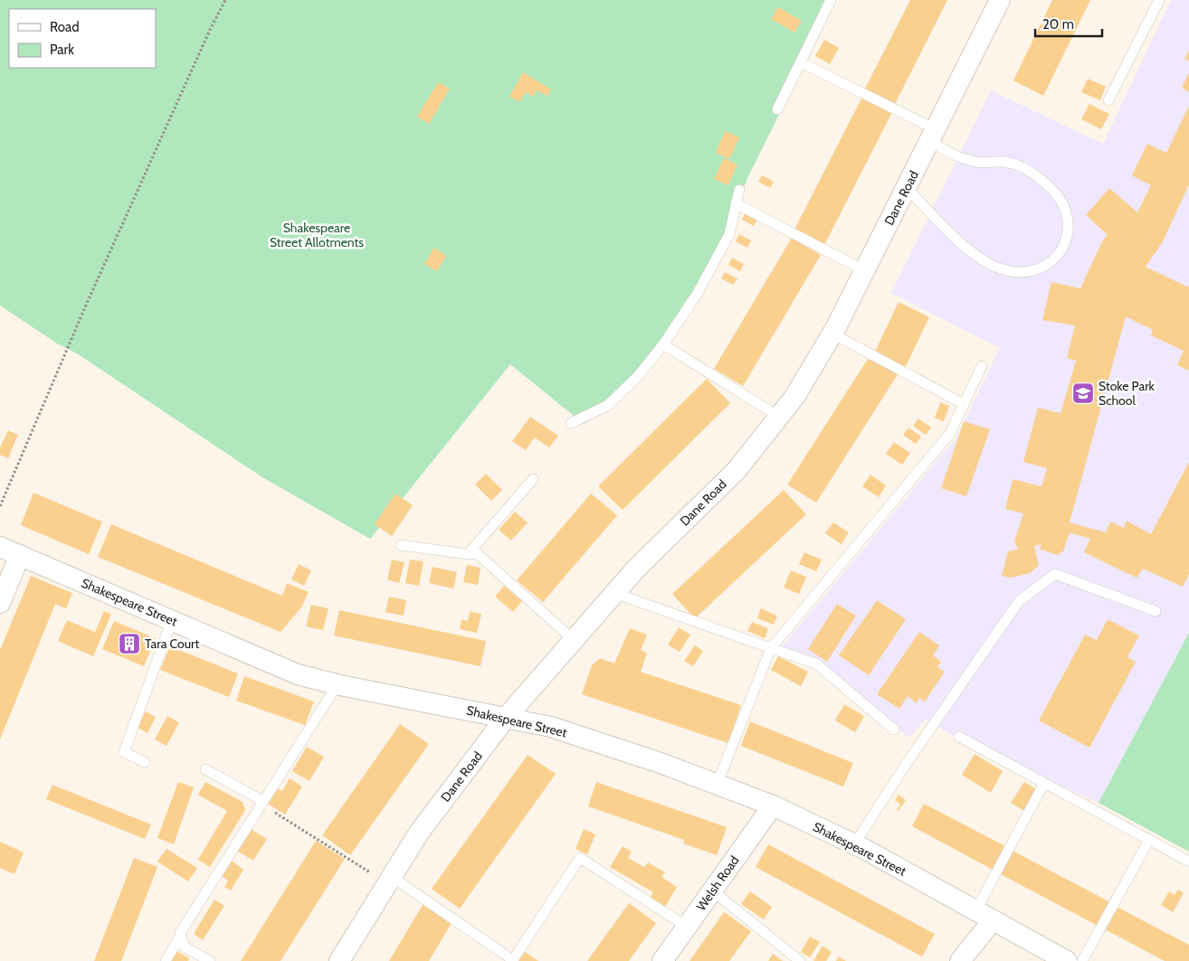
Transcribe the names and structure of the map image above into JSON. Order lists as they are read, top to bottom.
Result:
{
  "streets": {
    "street": ["Dane Road", "Shakespeare Street", "Welsh Road"]
  },
  "crossings": [
    ["Dane Road", "Shakespeare Street"],
    ["Shakespeare Street", "Welsh Road"]
  ],
  "parks": ["Shakespeare Street Allotments"],
  "places": {
    "school or university": ["Stoke Park School"],
    "building": ["Tara Court"]
  },
  "legend": ["Road", "Park"],
  "scale_bar": "20 m"
}
